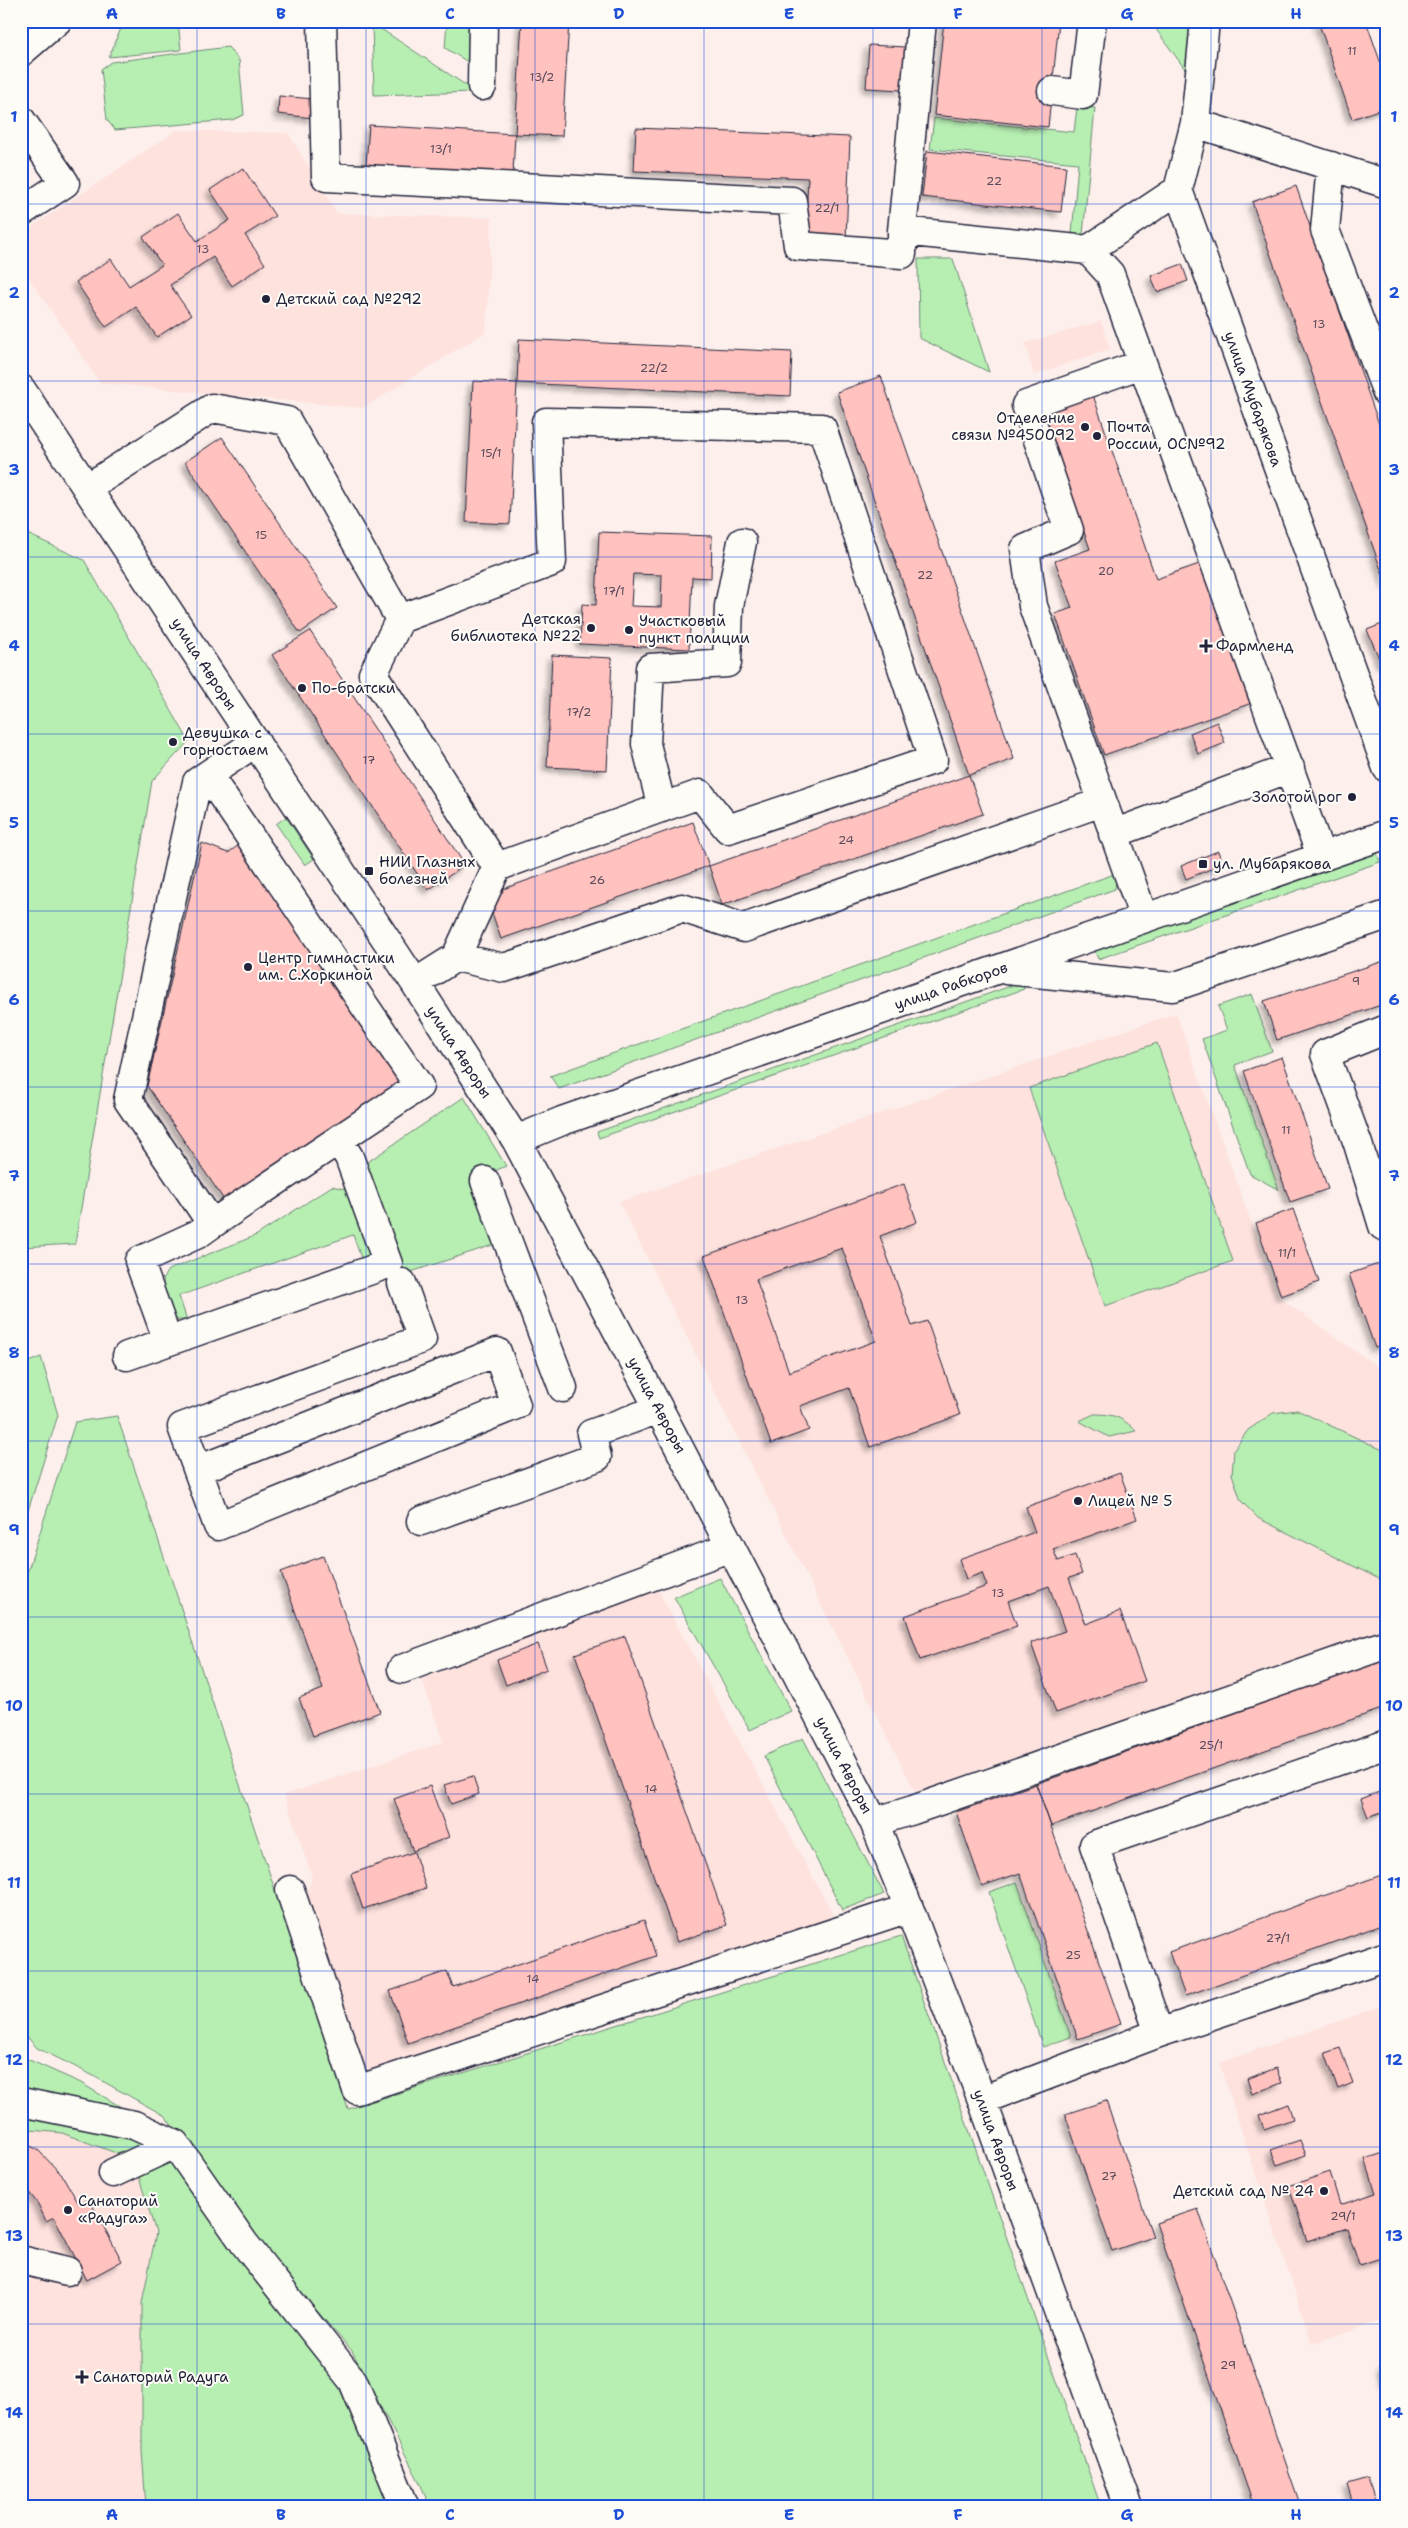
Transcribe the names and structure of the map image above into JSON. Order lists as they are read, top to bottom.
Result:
{
  "streets": {
    "street": ["улица Мубарякова", "улица Авроры", "улица Рабкоров"]
  },
  "crossings": [
    ["улица Авроры", "улица Рабкоров"]
  ],
  "places": {
    "other": [
      "Детский сад №292",
      "Отделение связи №450092",
      "Почта России, ОС№92",
      "Детская библиотека №22",
      "Участковый пункт полиции",
      "По-братски",
      "Девушка с горностаем",
      "Золотой рог",
      "Центр гимнастики им. С.Хоркиной",
      "Лицей № 5",
      "Детский сад № 24",
      "Санаторий «Радуга»"
    ],
    "health": ["Фармленд", "Санаторий Радуга"],
    "transit": ["ул. Мубарякова", "НИИ Глазных болезней"]
  },
  "house_numbers": [
    "11",
    "13/2",
    "13/1",
    "22",
    "22/1",
    "13",
    "13",
    "22/2",
    "15/1",
    "15",
    "20",
    "22",
    "17/1",
    "17/2",
    "17",
    "24",
    "26",
    "9",
    "11",
    "11/1",
    "13",
    "13",
    "25/1",
    "14",
    "27/1",
    "25",
    "14",
    "27",
    "29/1",
    "29"
  ],
  "grid": {
    "columns": [
      "A",
      "B",
      "C",
      "D",
      "E",
      "F",
      "G",
      "H"
    ],
    "rows": [
      "1",
      "2",
      "3",
      "4",
      "5",
      "6",
      "7",
      "8",
      "9",
      "10",
      "11",
      "12",
      "13",
      "14"
    ]
  }
}
